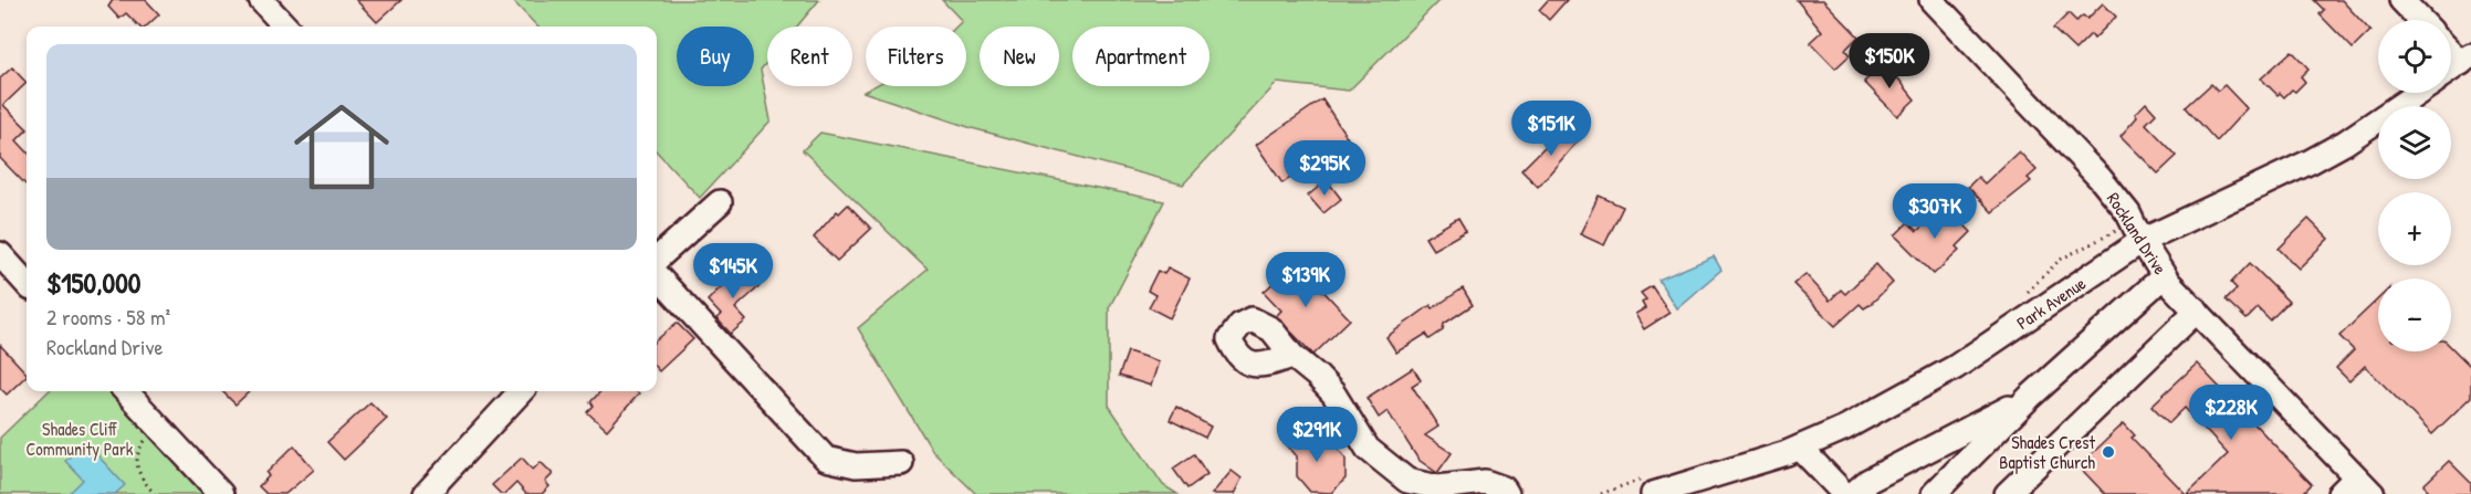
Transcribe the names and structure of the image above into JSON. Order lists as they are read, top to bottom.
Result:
{
  "streets": {
    "street": ["Rockland Drive", "Park Avenue"]
  },
  "crossings": [
    ["Rockland Drive", "Park Avenue"]
  ],
  "parks": ["Shades Cliff Community Park"],
  "places": ["Shades Crest Baptist Church"],
  "page": {
    "map_buttons": ["+", "−"],
    "chip": [
      "Buy",
      "Rent",
      "Filters",
      "New",
      "Apartment"
    ],
    "list": [
      {
        "name": "$150,000",
        "note": "2 rooms · 58 m² · Rockland Drive"
      }
    ],
    "price": [
      "$150K",
      "$151K",
      "$295K",
      "$307K",
      "$145K",
      "$139K",
      "$228K",
      "$291K"
    ]
  }
}
